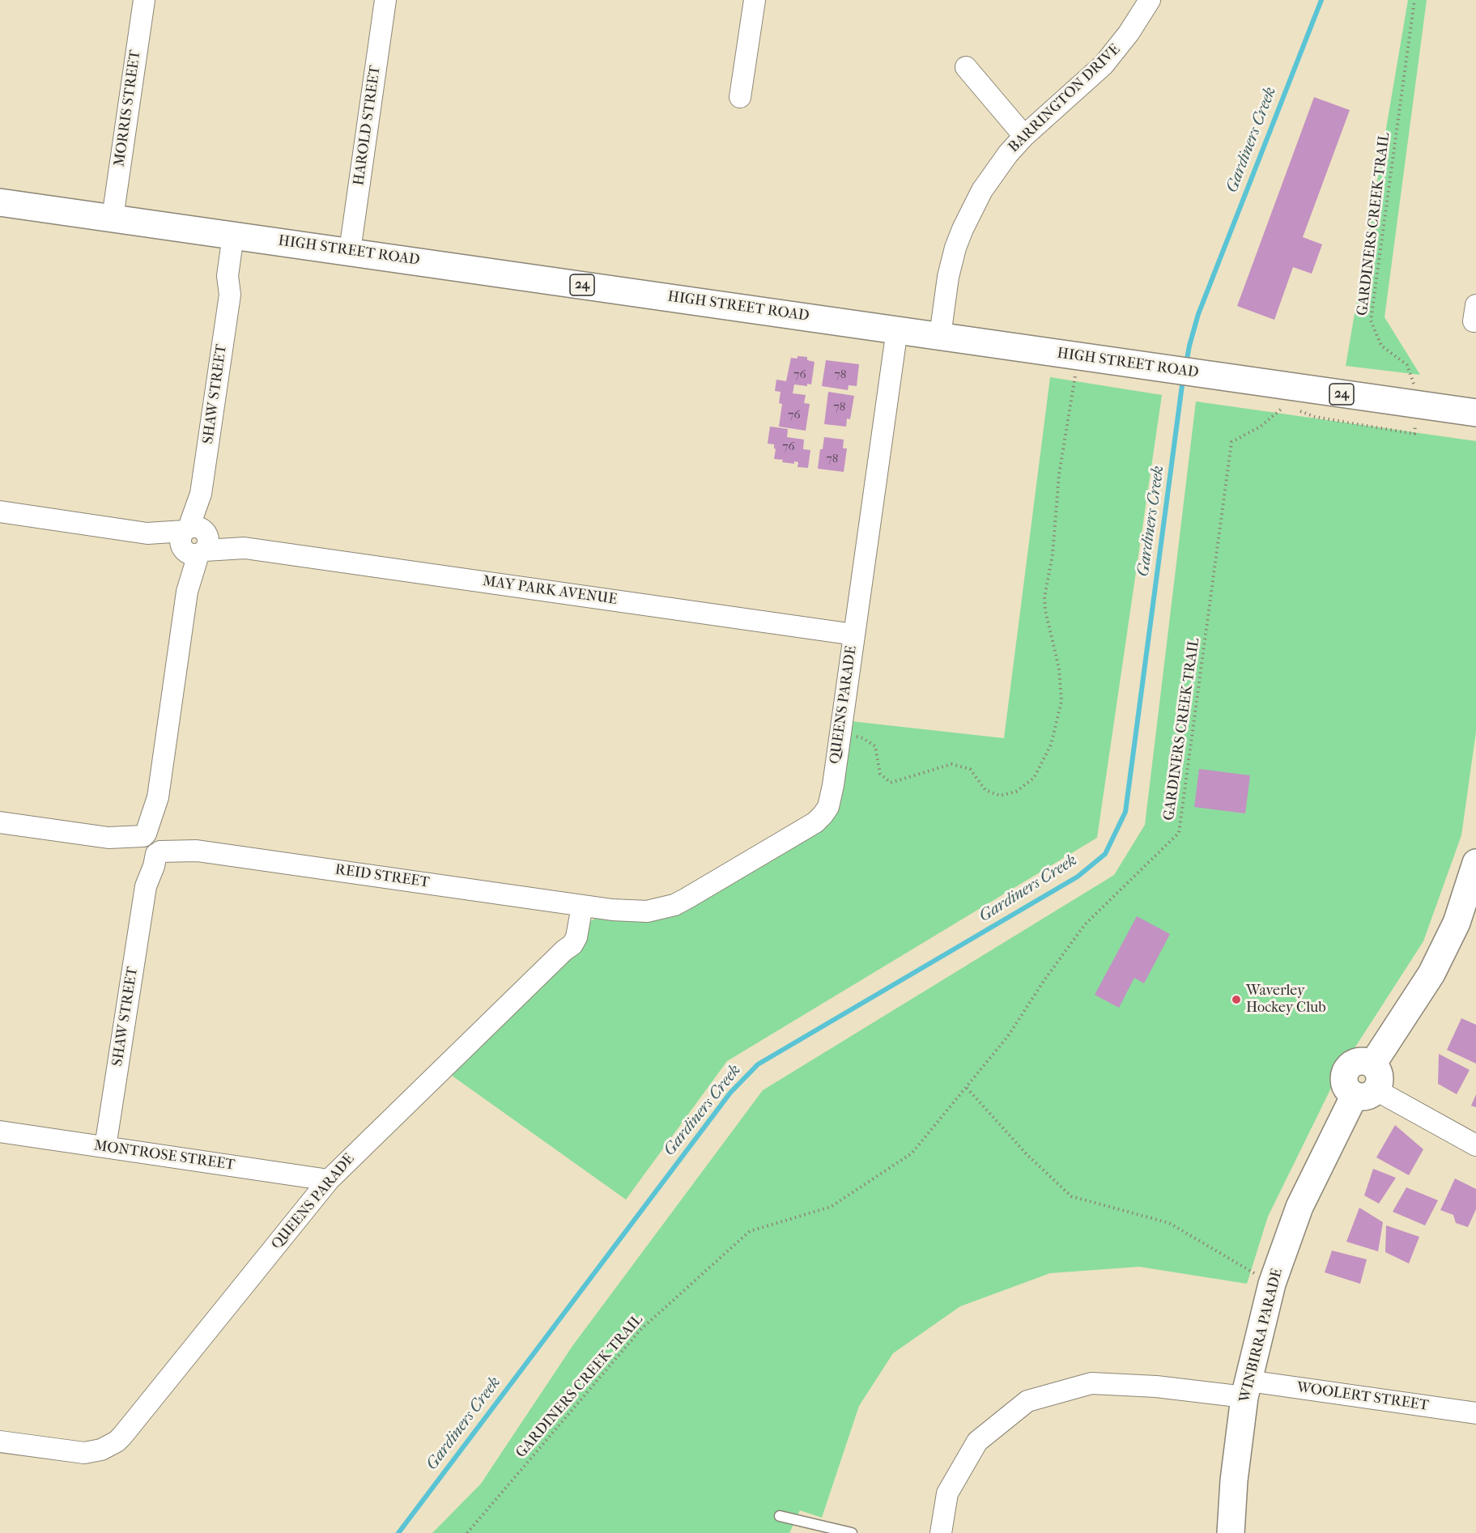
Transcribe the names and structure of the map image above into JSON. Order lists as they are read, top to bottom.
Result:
{
  "streets": {
    "main road": ["HIGH STREET ROAD", "24", "WINBIRRA PARADE"],
    "street": [
      "BARRINGTON DRIVE",
      "MORRIS STREET",
      "HAROLD STREET",
      "SHAW STREET",
      "MAY PARK AVENUE",
      "QUEENS PARADE",
      "REID STREET",
      "MONTROSE STREET",
      "WOOLERT STREET"
    ],
    "path": ["GARDINERS CREEK TRAIL"]
  },
  "crossings": [
    ["BARRINGTON DRIVE", "HIGH STREET ROAD"],
    ["MORRIS STREET", "HIGH STREET ROAD"],
    ["HAROLD STREET", "HIGH STREET ROAD"],
    ["GARDINERS CREEK TRAIL", "HIGH STREET ROAD"],
    ["HIGH STREET ROAD", "SHAW STREET"],
    ["HIGH STREET ROAD", "QUEENS PARADE"],
    ["SHAW STREET", "MAY PARK AVENUE"],
    ["SHAW STREET", "REID STREET"],
    ["SHAW STREET", "MONTROSE STREET"],
    ["MAY PARK AVENUE", "QUEENS PARADE"],
    ["QUEENS PARADE", "REID STREET"],
    ["QUEENS PARADE", "MONTROSE STREET"],
    ["WINBIRRA PARADE", "WOOLERT STREET"]
  ],
  "water": ["Gardiners Creek"],
  "places": ["Waverley Hockey Club"],
  "house_numbers": [
    "76",
    "78",
    "78",
    "76",
    "76",
    "78"
  ]
}
